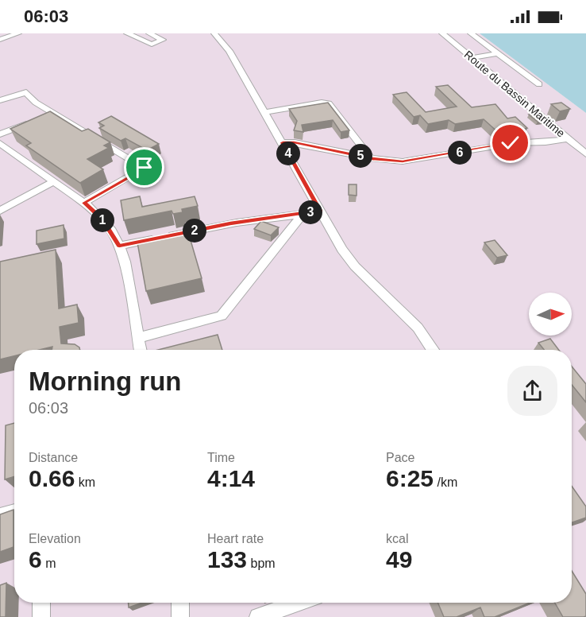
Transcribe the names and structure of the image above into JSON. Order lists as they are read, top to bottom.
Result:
{
  "streets": {
    "street": ["Route du Bassin Maritime"]
  },
  "north": "right",
  "page": {
    "status": "06:03",
    "pins": [
      "6",
      "4",
      "5",
      "3",
      "1",
      "2"
    ],
    "heading": ["Morning run", "06:03"],
    "stats": [
      ["Distance", "0.66 km"],
      ["Time", "4:14"],
      ["Pace", "6:25 /km"],
      ["Elevation", "6 m"],
      ["Heart rate", "133 bpm"],
      ["kcal", "49"]
    ]
  }
}
